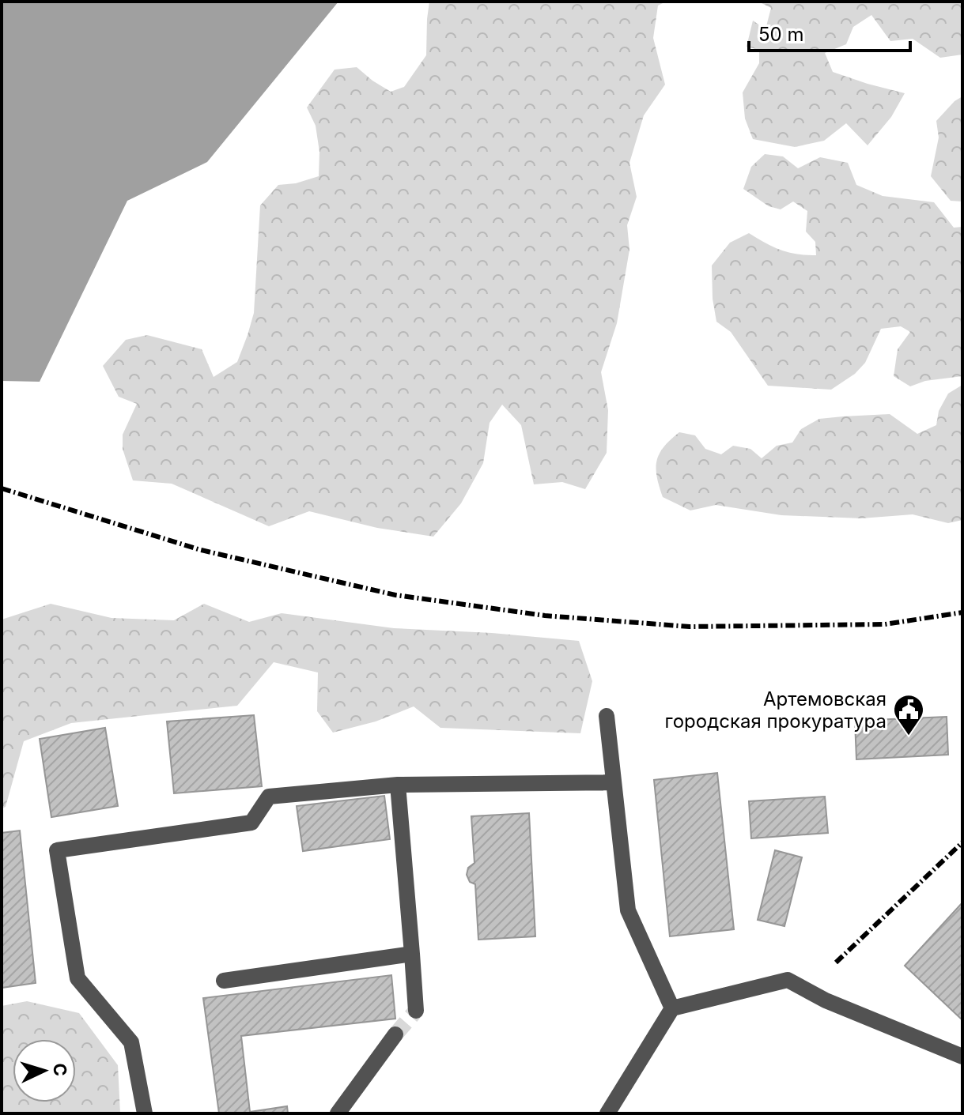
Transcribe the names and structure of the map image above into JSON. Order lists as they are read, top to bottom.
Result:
{
  "places": {
    "public building": ["Артемовская городская прокуратура"]
  },
  "scale_bar": "50 m",
  "north": "right"
}
